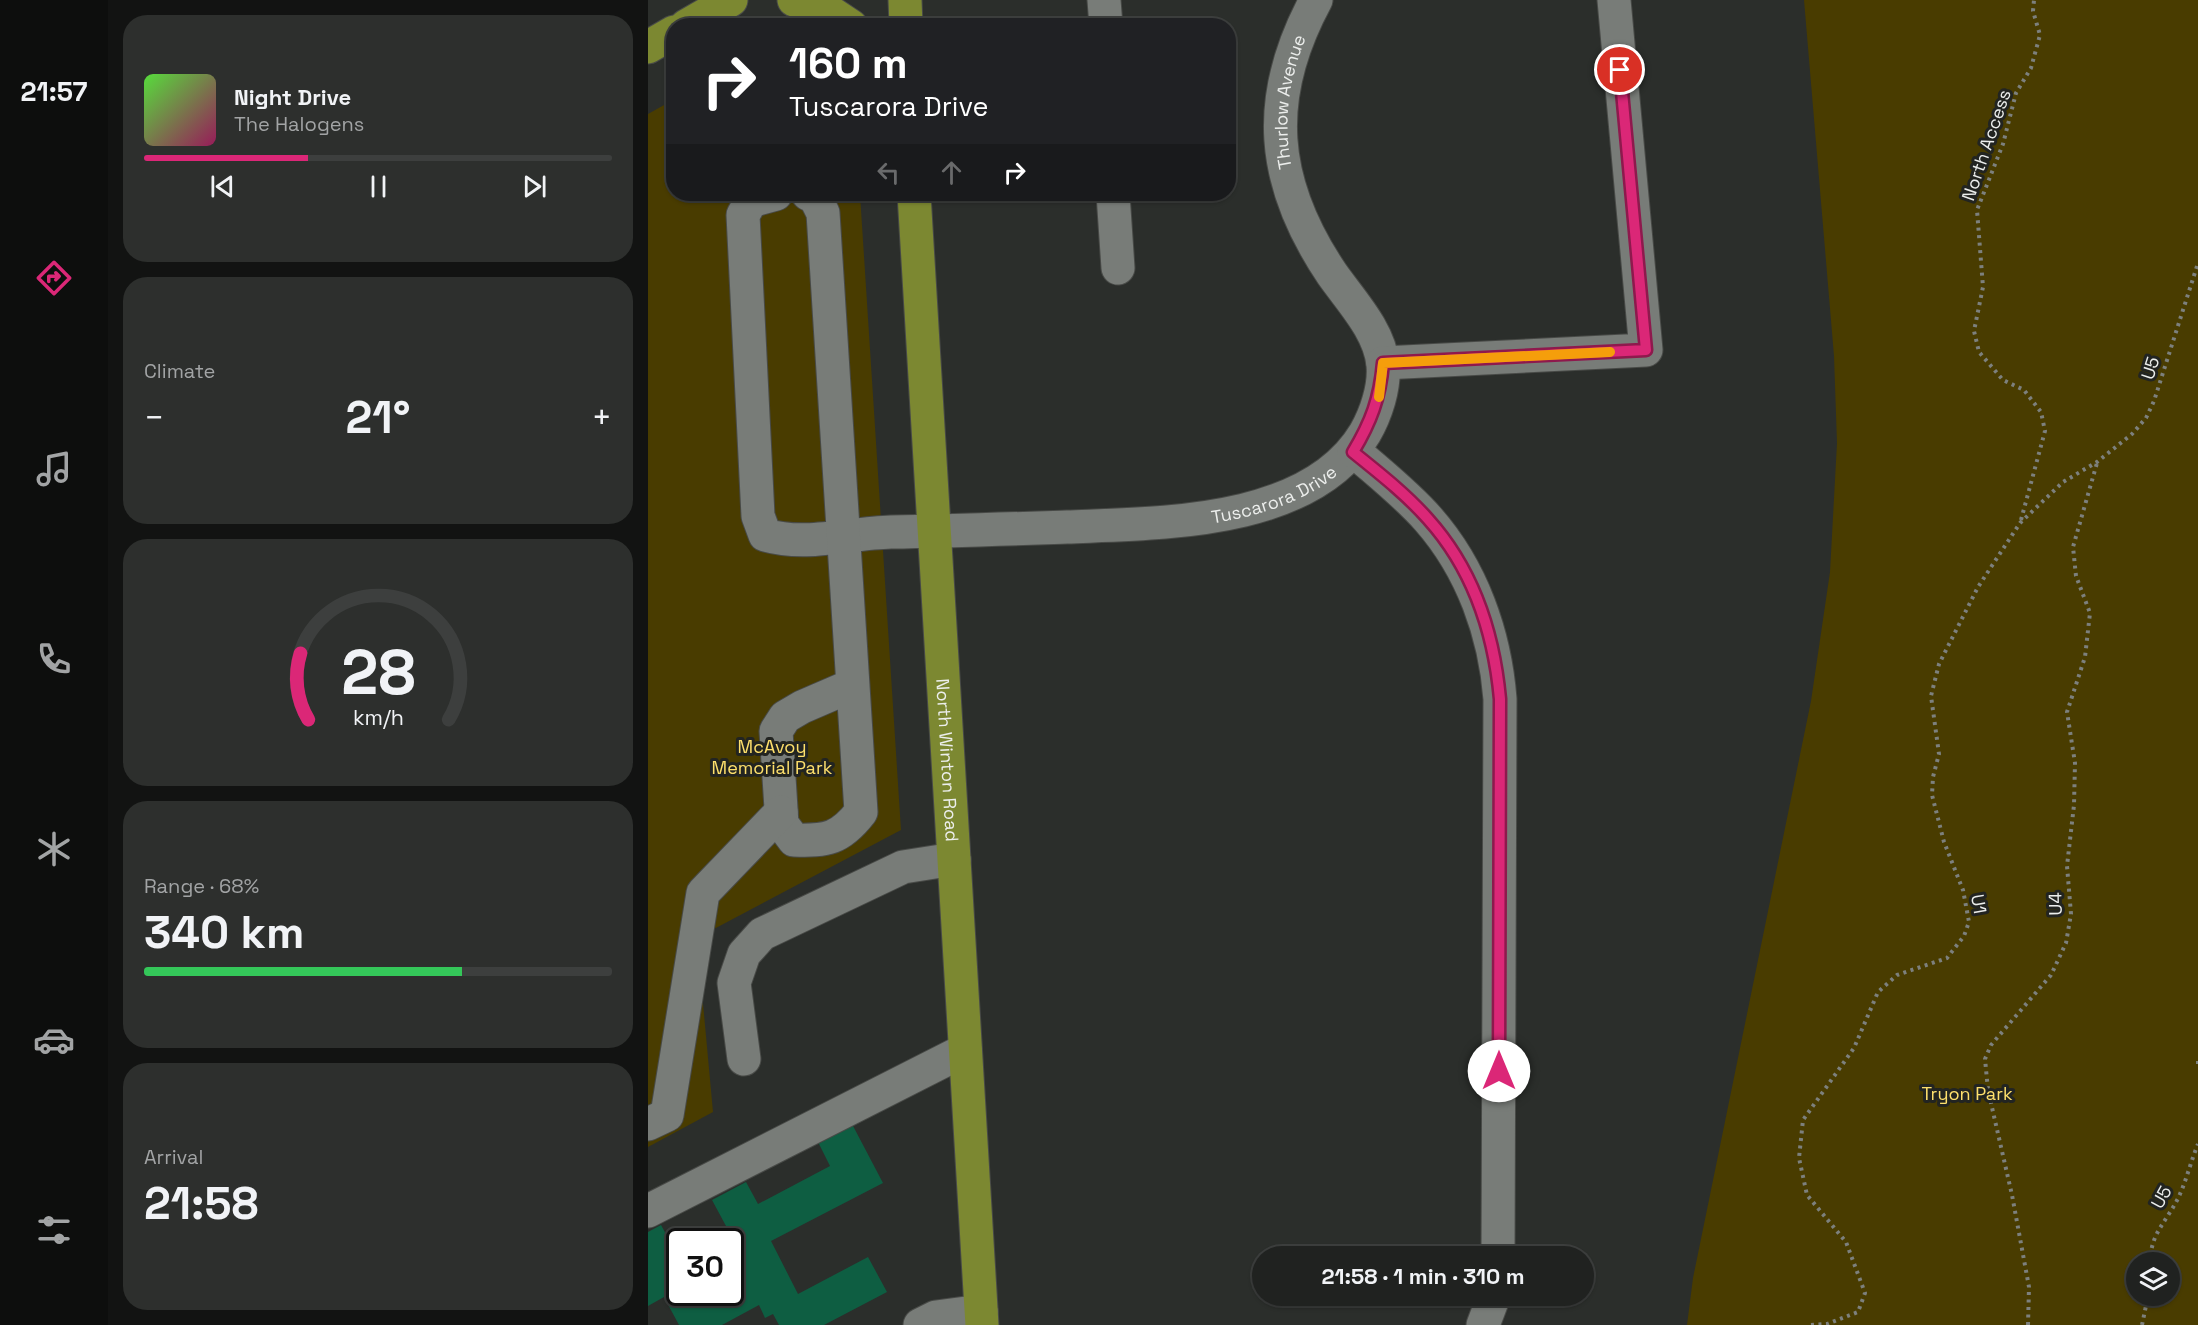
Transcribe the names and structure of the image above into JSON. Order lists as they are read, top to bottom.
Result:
{
  "streets": {
    "main road": ["North Winton Road"],
    "street": ["Thurlow Avenue", "Tuscarora Drive"],
    "path": [
      "North Access",
      "U5",
      "U1",
      "U4"
    ]
  },
  "crossings": [
    ["Thurlow Avenue", "Tuscarora Drive"],
    ["North Access", "U1"],
    ["U5", "U1"],
    ["U5", "U4"],
    ["Tuscarora Drive", "North Winton Road"],
    ["U1", "U4"]
  ],
  "parks": ["McAvoy Memorial Park", "Tryon Park"],
  "page": {
    "tabs": "21:57",
    "turn": ["160 m", "Tuscarora Drive"],
    "song": ["Night Drive", "The Halogens"],
    "tile": [
      "Climate",
      ["Range · 68%", "340 km"],
      ["Arrival", "21:58"]
    ],
    "heat": ["−", "21°", "+"],
    "limit": "30",
    "trip": "21:58 · 1 min · 310 m",
    "gauge": ["28", "km/h"]
  }
}
